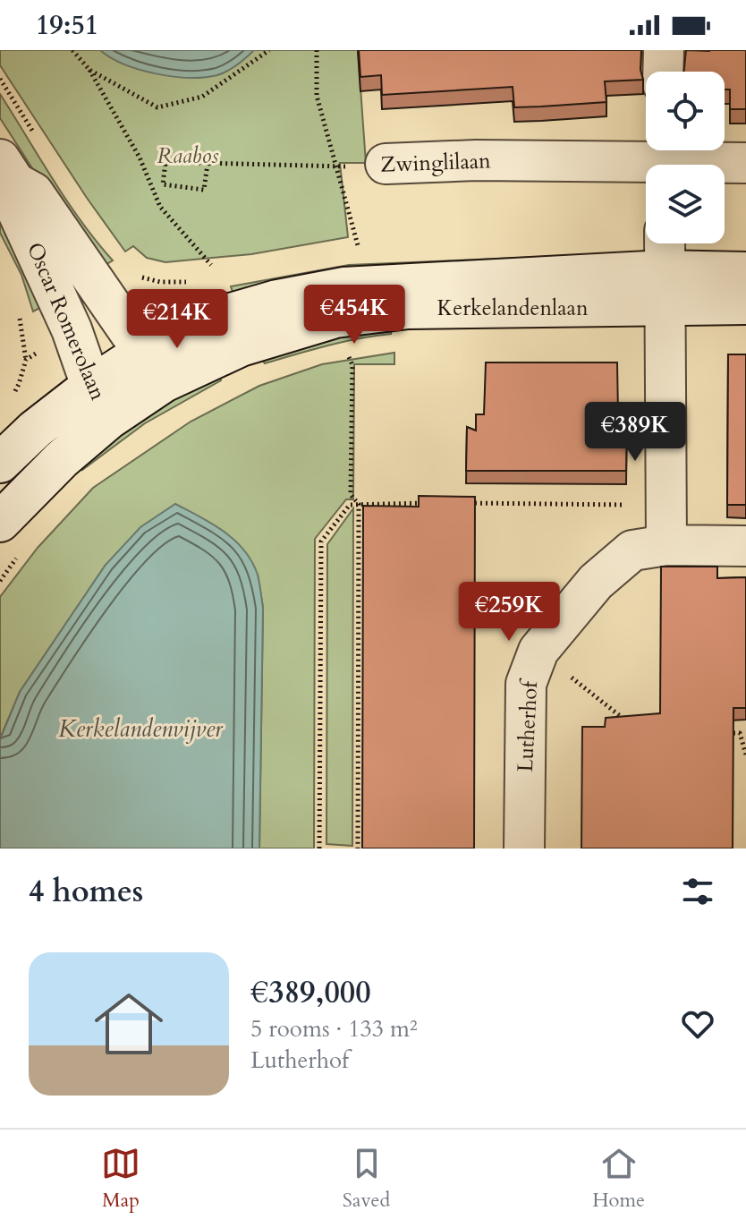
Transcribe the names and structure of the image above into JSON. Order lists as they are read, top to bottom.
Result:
{
  "streets": {
    "street": [
      "Zwinglilaan",
      "Kerkelandenlaan",
      "Oscar Romerolaan",
      "Lutherhof"
    ]
  },
  "crossings": [
    ["Kerkelandenlaan", "Oscar Romerolaan"]
  ],
  "water": ["Kerkelandenvijver"],
  "parks": ["Raabos"],
  "page": {
    "status": "19:51",
    "price": [
      "€454K",
      "€214K",
      "€389K",
      "€259K"
    ],
    "heading": "4 homes",
    "list": [
      {
        "name": "€389,000",
        "note": "5 rooms · 133 m² · Lutherhof"
      }
    ],
    "tabs": ["Map", "Saved", "Home"]
  }
}
